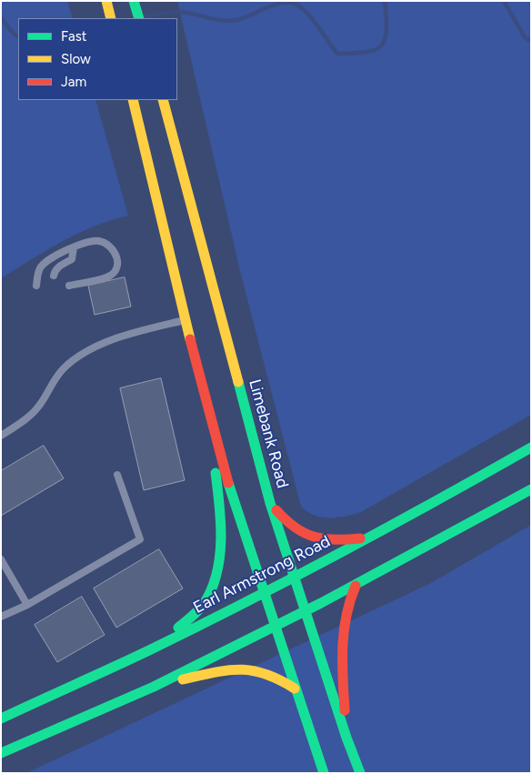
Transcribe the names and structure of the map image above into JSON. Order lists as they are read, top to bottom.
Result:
{
  "streets": {
    "main road": ["Limebank Road", "Earl Armstrong Road"]
  },
  "crossings": [
    ["Limebank Road", "Earl Armstrong Road"]
  ],
  "legend": ["Fast", "Slow", "Jam"]
}
